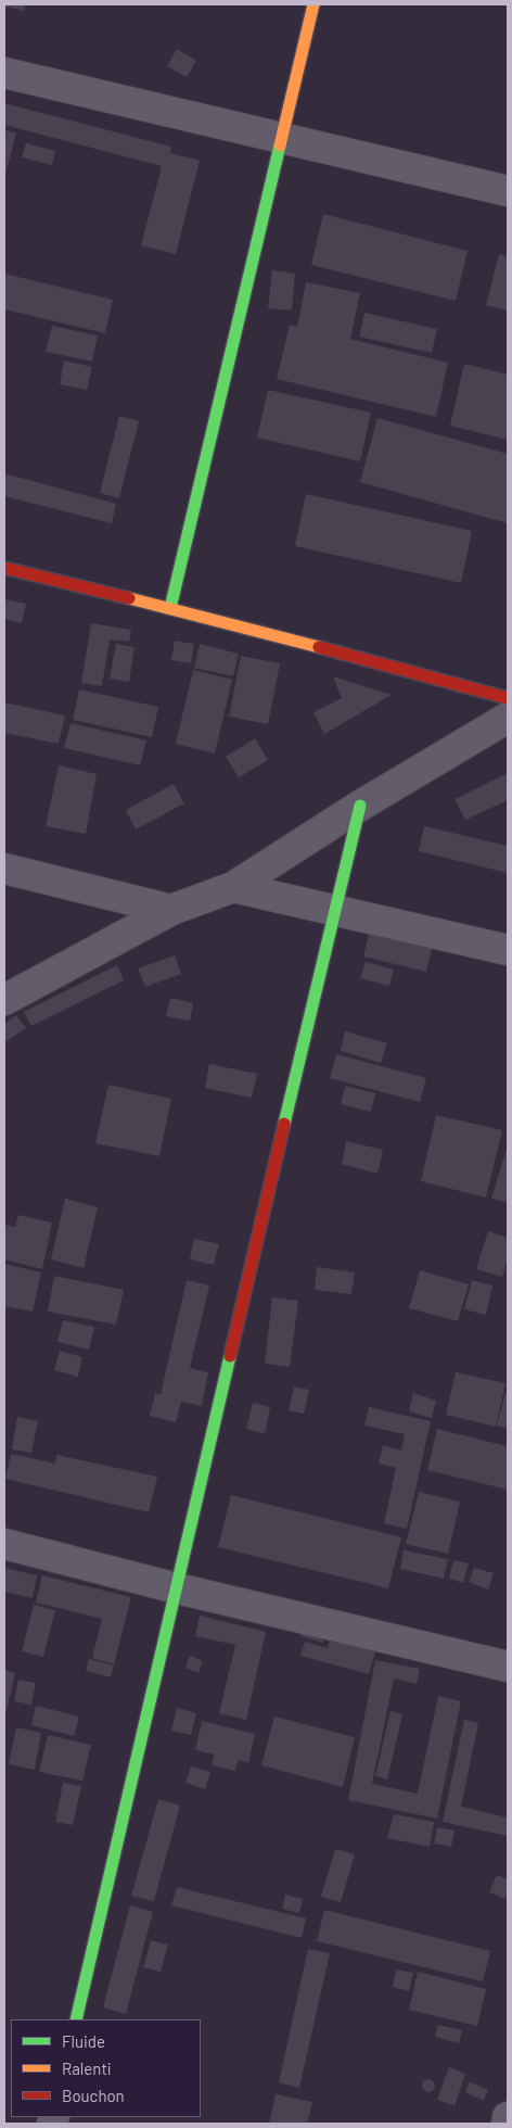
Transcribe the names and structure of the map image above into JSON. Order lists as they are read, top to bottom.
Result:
{
  "legend": ["Fluide", "Ralenti", "Bouchon"]
}
